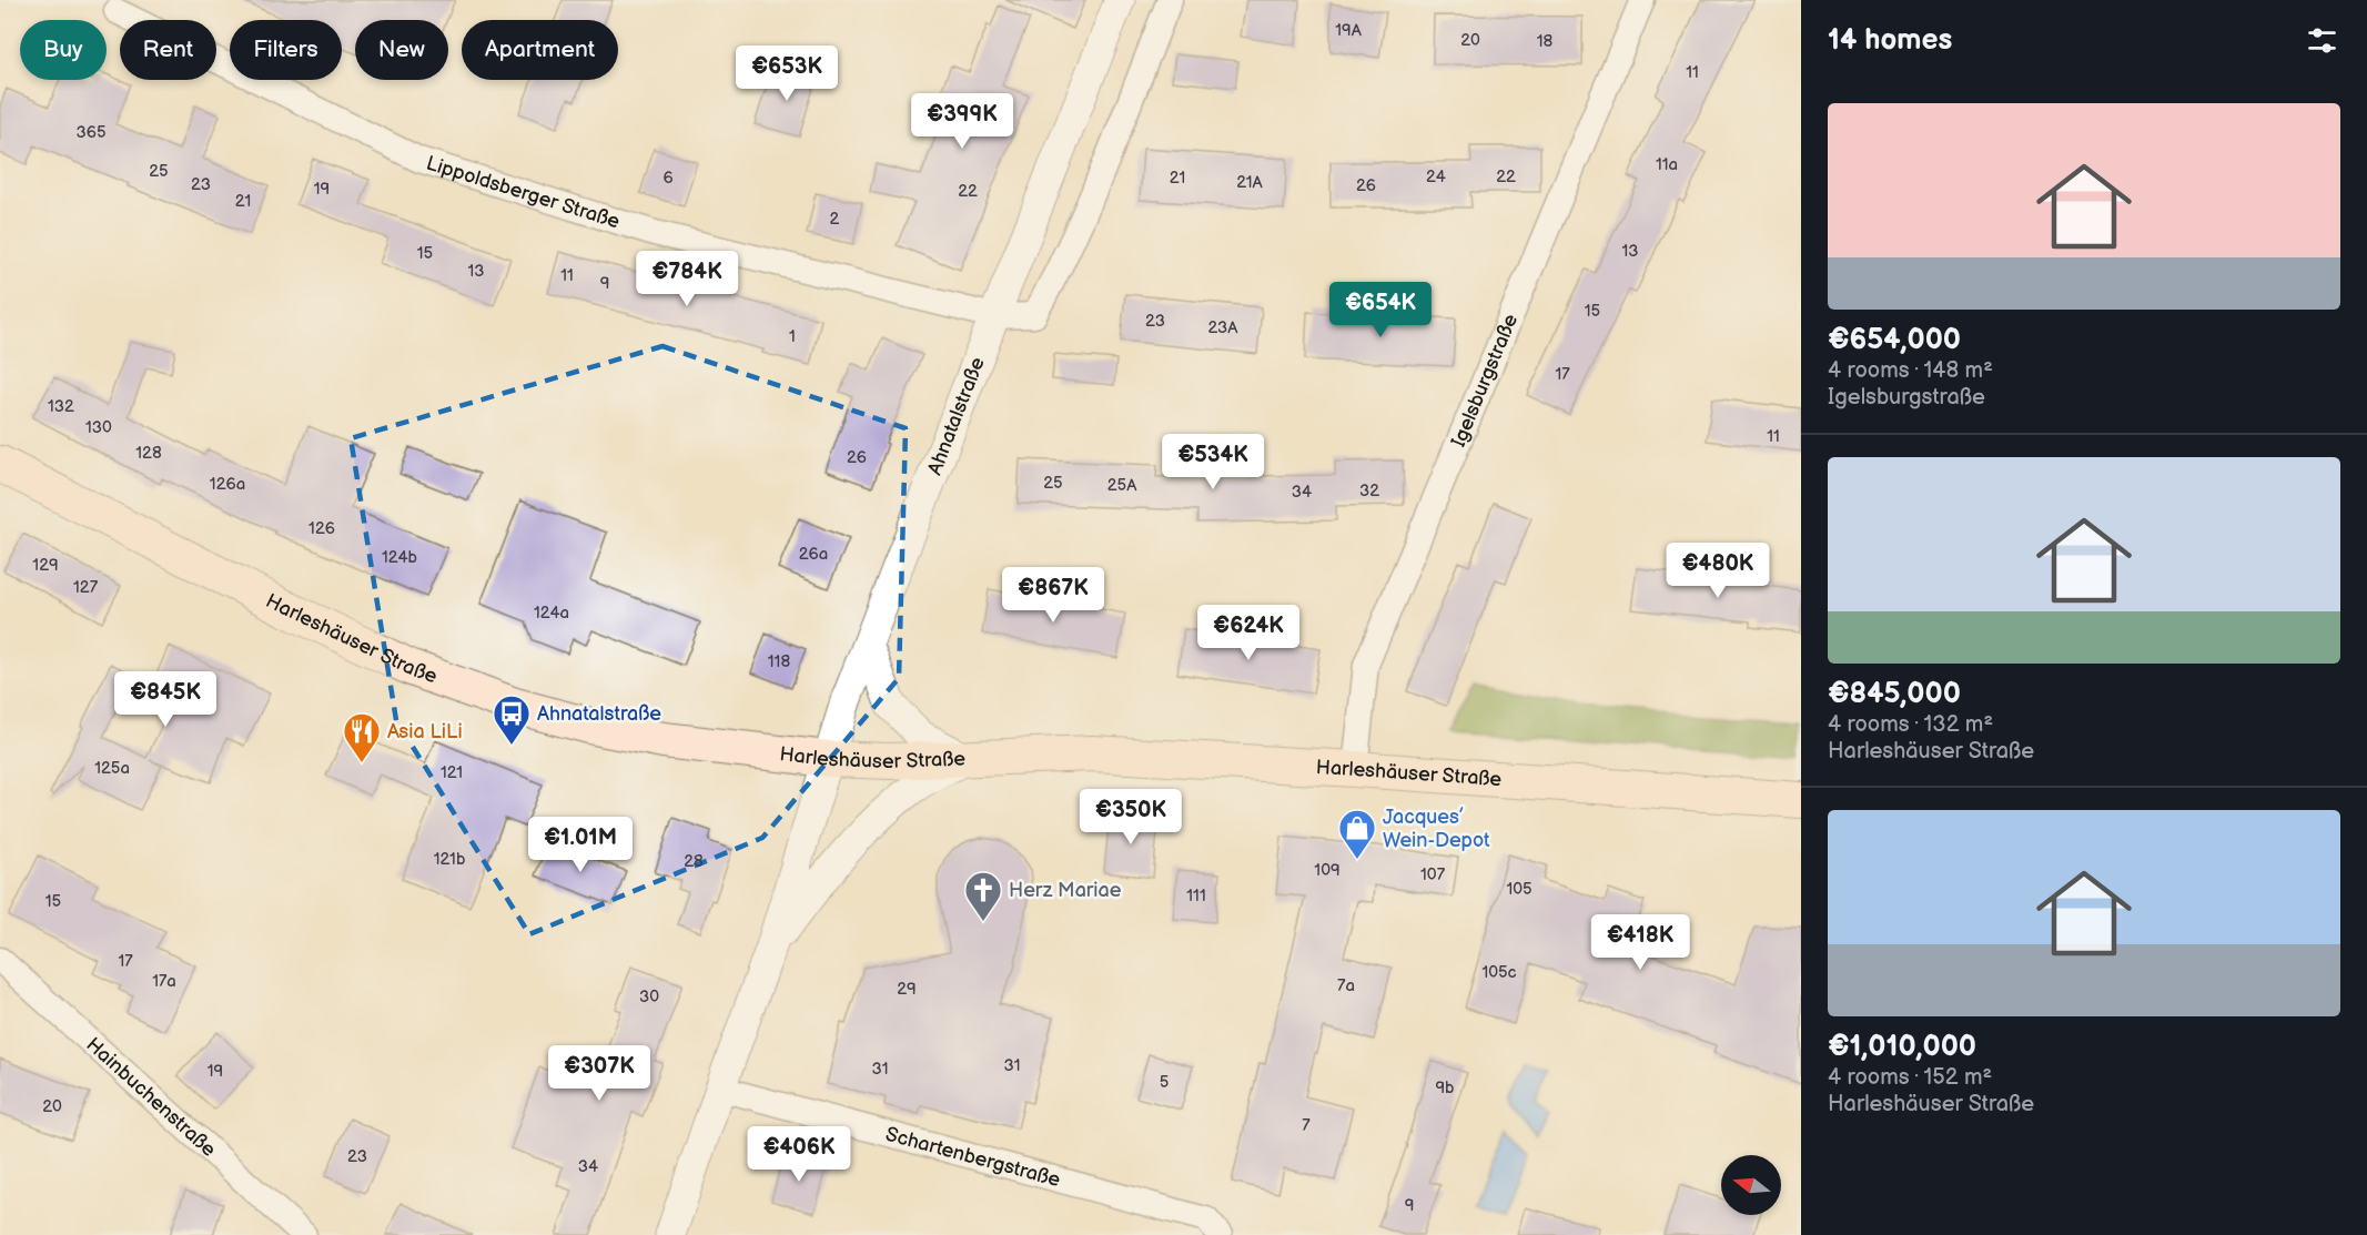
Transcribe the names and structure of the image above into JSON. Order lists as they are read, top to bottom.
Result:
{
  "streets": {
    "main road": ["Harleshäuser Straße"],
    "street": [
      "Lippoldsberger Straße",
      "Igelsburgstraße",
      "Ahnatalstraße",
      "Hainbuchenstraße",
      "Schartenbergstraße"
    ]
  },
  "crossings": [
    ["Lippoldsberger Straße", "Ahnatalstraße"],
    ["Igelsburgstraße", "Harleshäuser Straße"],
    ["Ahnatalstraße", "Harleshäuser Straße"],
    ["Ahnatalstraße", "Schartenbergstraße"]
  ],
  "places": {
    "bus stop": ["Ahnatalstraße"],
    "restaurant": ["Asia LiLi"],
    "shop": ["Jacques’ Wein-Depot"],
    "church": ["Herz Mariae"]
  },
  "house_numbers": [
    "19A",
    "20",
    "18",
    "11",
    "365",
    "11a",
    "25",
    "24",
    "22",
    "6",
    "21",
    "21A",
    "23",
    "26",
    "19",
    "22",
    "21",
    "2",
    "13",
    "15",
    "13",
    "11",
    "9",
    "15",
    "23",
    "23A",
    "1",
    "17",
    "132",
    "130",
    "11",
    "128",
    "26",
    "25",
    "126a",
    "25A",
    "32",
    "34",
    "126",
    "26a",
    "124b",
    "129",
    "127",
    "124a",
    "118",
    "125a",
    "121",
    "121b",
    "28",
    "109",
    "107",
    "105",
    "111",
    "15",
    "17",
    "105c",
    "17a",
    "7a",
    "29",
    "30",
    "31",
    "31",
    "19",
    "5",
    "9b",
    "20",
    "7",
    "23",
    "34",
    "9"
  ],
  "north": "left",
  "page": {
    "heading": "14 homes",
    "chip": [
      "Buy",
      "Rent",
      "Filters",
      "New",
      "Apartment"
    ],
    "price": [
      "€653K",
      "€399K",
      "€784K",
      "€654K",
      "€534K",
      "€480K",
      "€867K",
      "€624K",
      "€845K",
      "€350K",
      "€1.01M",
      "€418K",
      "€307K",
      "€406K"
    ],
    "list": [
      {
        "name": "€654,000",
        "note": "4 rooms · 148 m² · Igelsburgstraße"
      },
      {
        "name": "€845,000",
        "note": "4 rooms · 132 m² · Harleshäuser Straße"
      },
      {
        "name": "€1,010,000",
        "note": "4 rooms · 152 m² · Harleshäuser Straße"
      }
    ]
  }
}
